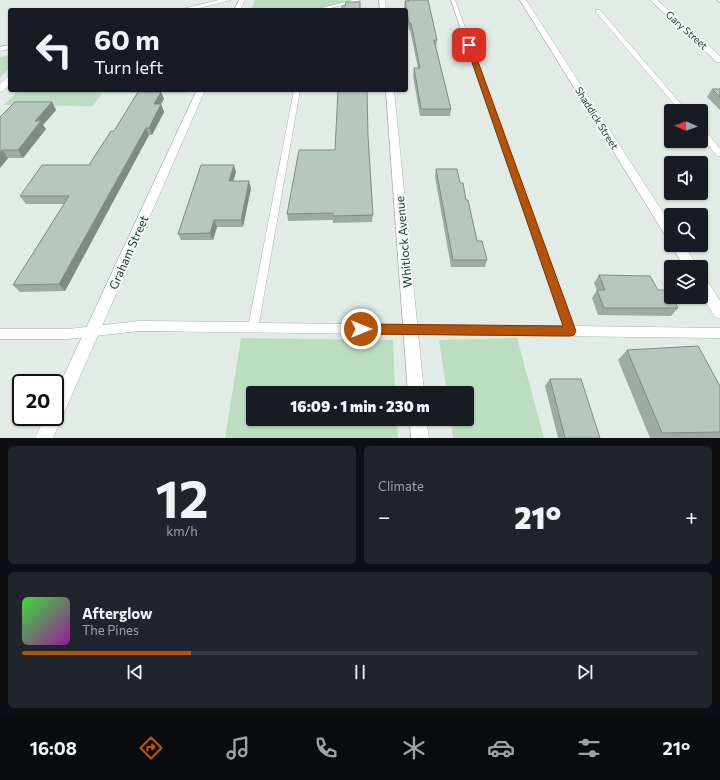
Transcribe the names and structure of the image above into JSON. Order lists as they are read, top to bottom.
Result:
{
  "streets": {
    "street": [
      "Gary Street",
      "Shaddick Street",
      "Whitlock Avenue",
      "Graham Street"
    ]
  },
  "north": "left",
  "page": {
    "turn": ["60 m", "Turn left"],
    "limit": "20",
    "trip": "16:09 · 1 min · 230 m",
    "tile": [
      ["12", "km/h"],
      "Climate"
    ],
    "heat": ["−", "21°", "+"],
    "song": ["Afterglow", "The Pines"],
    "tabs": ["16:08", "21°"]
  }
}
